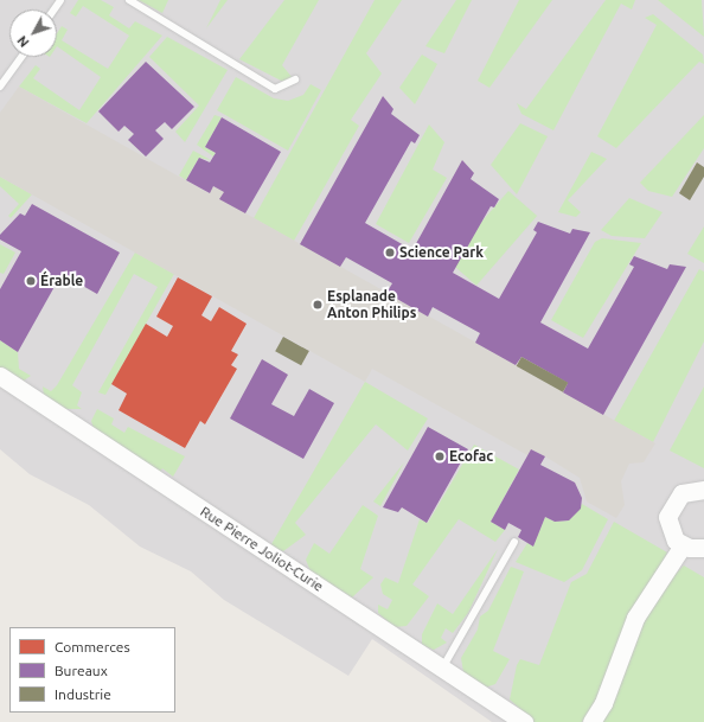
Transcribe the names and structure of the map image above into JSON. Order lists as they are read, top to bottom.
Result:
{
  "streets": {
    "street": ["Rue Pierre Joliot-Curie"]
  },
  "places": [
    "Science Park",
    "Érable",
    "Esplanade Anton Philips",
    "Ecofac"
  ],
  "legend": ["Commerces", "Bureaux", "Industrie"],
  "north": "bottom left"
}
